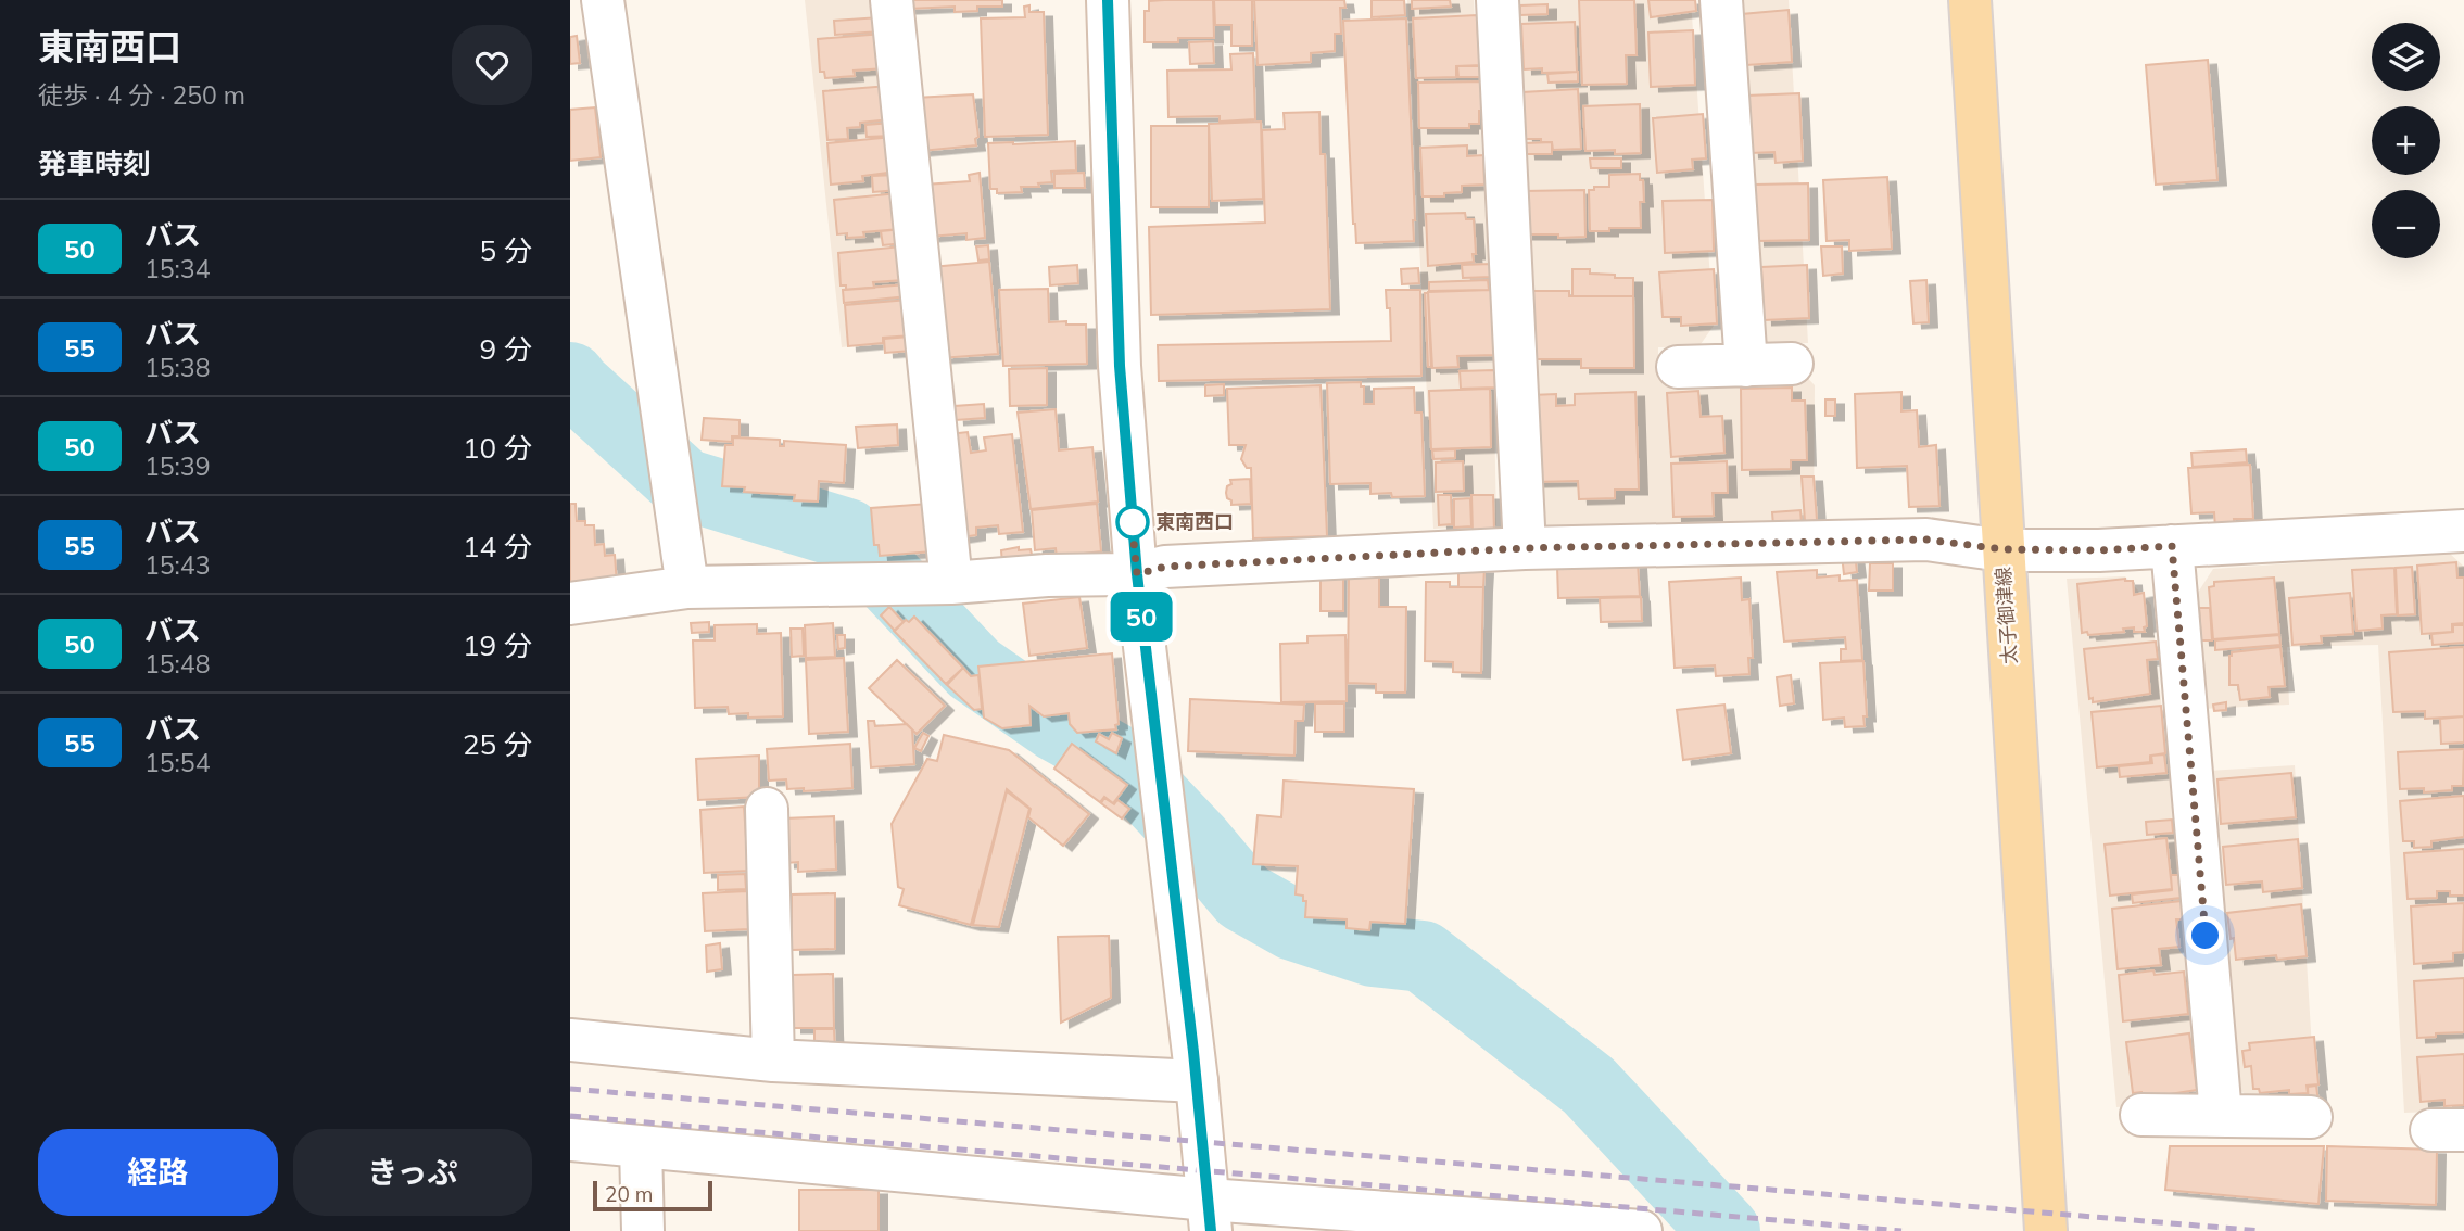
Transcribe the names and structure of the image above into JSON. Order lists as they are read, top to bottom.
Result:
{
  "streets": {
    "main road": ["太子御津線"]
  },
  "places": ["東南西口"],
  "lines": ["bus line 50"],
  "scale_bar": "20 m",
  "page": {
    "heading": [
      ["東南西口", "徒歩 · 4 分 · 250 m"],
      "発車時刻"
    ],
    "on_map": "50",
    "map_buttons": ["+", "−"],
    "list": [
      {
        "mark": "50",
        "name": "バス",
        "note": "15:34",
        "value": "5 分"
      },
      {
        "mark": "55",
        "name": "バス",
        "note": "15:38",
        "value": "9 分"
      },
      {
        "mark": "50",
        "name": "バス",
        "note": "15:39",
        "value": "10 分"
      },
      {
        "mark": "55",
        "name": "バス",
        "note": "15:43",
        "value": "14 分"
      },
      {
        "mark": "50",
        "name": "バス",
        "note": "15:48",
        "value": "19 分"
      },
      {
        "mark": "55",
        "name": "バス",
        "note": "15:54",
        "value": "25 分"
      }
    ],
    "buttons": ["経路", "きっぷ"],
    "scale": "20 m"
  }
}
